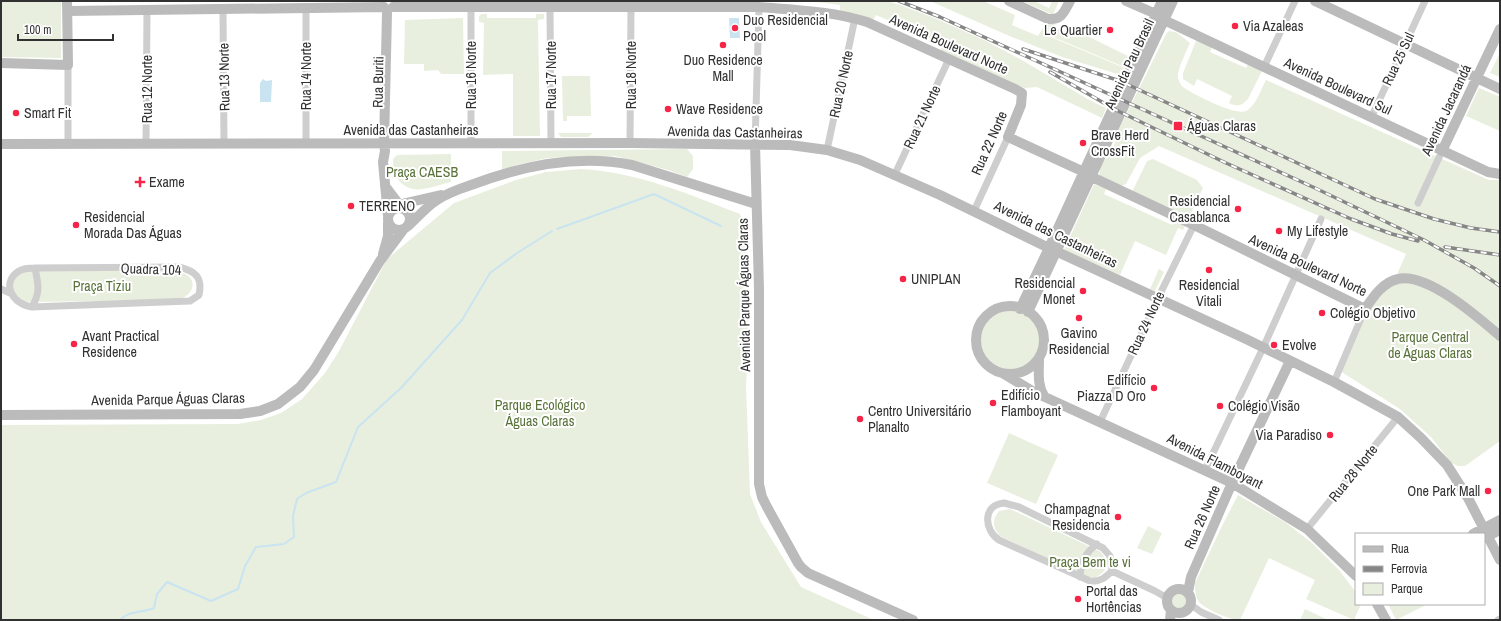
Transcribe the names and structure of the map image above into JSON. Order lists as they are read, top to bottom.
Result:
{
  "streets": {
    "street": [
      "Avenida Boulevard Norte",
      "Rua 25 Sul",
      "Avenida Pau Brasil",
      "Rua 16 Norte",
      "Rua 17 Norte",
      "Rua 18 Norte",
      "Rua 14 Norte",
      "Rua 13 Norte",
      "Rua Buriti",
      "Rua 20 Norte",
      "Avenida Boulevard Sul",
      "Rua 12 Norte",
      "Avenida Jacarandá",
      "Rua 21 Norte",
      "Avenida das Castanheiras",
      "Rua 22 Norte",
      "Quadra 104",
      "Avenida Parque Águas Claras",
      "Rua 24 Norte",
      "Avenida Flamboyant",
      "Rua 28 Norte",
      "Rua 26 Norte"
    ]
  },
  "crossings": [
    ["Avenida Boulevard Norte", "Avenida Pau Brasil"],
    ["Avenida Boulevard Norte", "Rua 16 Norte"],
    ["Avenida Boulevard Norte", "Rua 17 Norte"],
    ["Avenida Boulevard Norte", "Rua 18 Norte"],
    ["Avenida Boulevard Norte", "Rua 14 Norte"],
    ["Avenida Boulevard Norte", "Rua 13 Norte"],
    ["Avenida Boulevard Norte", "Rua Buriti"],
    ["Avenida Boulevard Norte", "Rua 20 Norte"],
    ["Avenida Boulevard Norte", "Rua 12 Norte"],
    ["Avenida Boulevard Norte", "Rua 21 Norte"],
    ["Avenida Boulevard Norte", "Rua 22 Norte"],
    ["Avenida Boulevard Norte", "Rua 24 Norte"],
    ["Rua 25 Sul", "Avenida Boulevard Sul"],
    ["Avenida Pau Brasil", "Avenida Boulevard Sul"],
    ["Avenida Pau Brasil", "Avenida das Castanheiras"],
    ["Avenida Pau Brasil", "Avenida Flamboyant"],
    ["Rua 16 Norte", "Avenida das Castanheiras"],
    ["Rua 17 Norte", "Avenida das Castanheiras"],
    ["Rua 18 Norte", "Avenida das Castanheiras"],
    ["Rua 14 Norte", "Avenida das Castanheiras"],
    ["Rua 13 Norte", "Avenida das Castanheiras"],
    ["Rua Buriti", "Avenida das Castanheiras"],
    ["Rua Buriti", "Avenida Parque Águas Claras"],
    ["Rua 20 Norte", "Avenida das Castanheiras"],
    ["Avenida Boulevard Sul", "Avenida Jacarandá"],
    ["Rua 12 Norte", "Avenida das Castanheiras"],
    ["Rua 21 Norte", "Avenida das Castanheiras"],
    ["Avenida das Castanheiras", "Rua 22 Norte"],
    ["Avenida das Castanheiras", "Rua 24 Norte"],
    ["Avenida das Castanheiras", "Rua 28 Norte"],
    ["Avenida das Castanheiras", "Rua 26 Norte"],
    ["Rua 24 Norte", "Avenida Flamboyant"],
    ["Avenida Flamboyant", "Rua 28 Norte"],
    ["Avenida Flamboyant", "Rua 26 Norte"]
  ],
  "parks": [
    "Praça CAESB",
    "Praça Tiziu",
    "Parque Central de Águas Claras",
    "Parque Ecológico Águas Claras",
    "Praça Bem te vi"
  ],
  "places": {
    "other": [
      "Via Azaleas",
      "Duo Residencial Pool",
      "Le Quartier",
      "Duo Residence Mall",
      "Wave Residence",
      "Smart Fit",
      "Brave Herd CrossFit",
      "TERRENO",
      "Residencial Casablanca",
      "Residencial Morada Das Águas",
      "My Lifestyle",
      "Residencial Vitali",
      "UNIPLAN",
      "Residencial Monet",
      "Colégio Objetivo",
      "Gavino Residencial",
      "Avant Practical Residence",
      "Evolve",
      "Edifício Piazza D Oro",
      "Edifício Flamboyant",
      "Colégio Visão",
      "Centro Universitário Planalto",
      "Via Paradiso",
      "One Park Mall",
      "Champagnat Residencia",
      "Portal das Hortências"
    ],
    "transit": ["Águas Claras"],
    "health": ["Exame"]
  },
  "legend": ["Rua", "Ferrovia", "Parque"],
  "scale_bar": "100 m"
}
